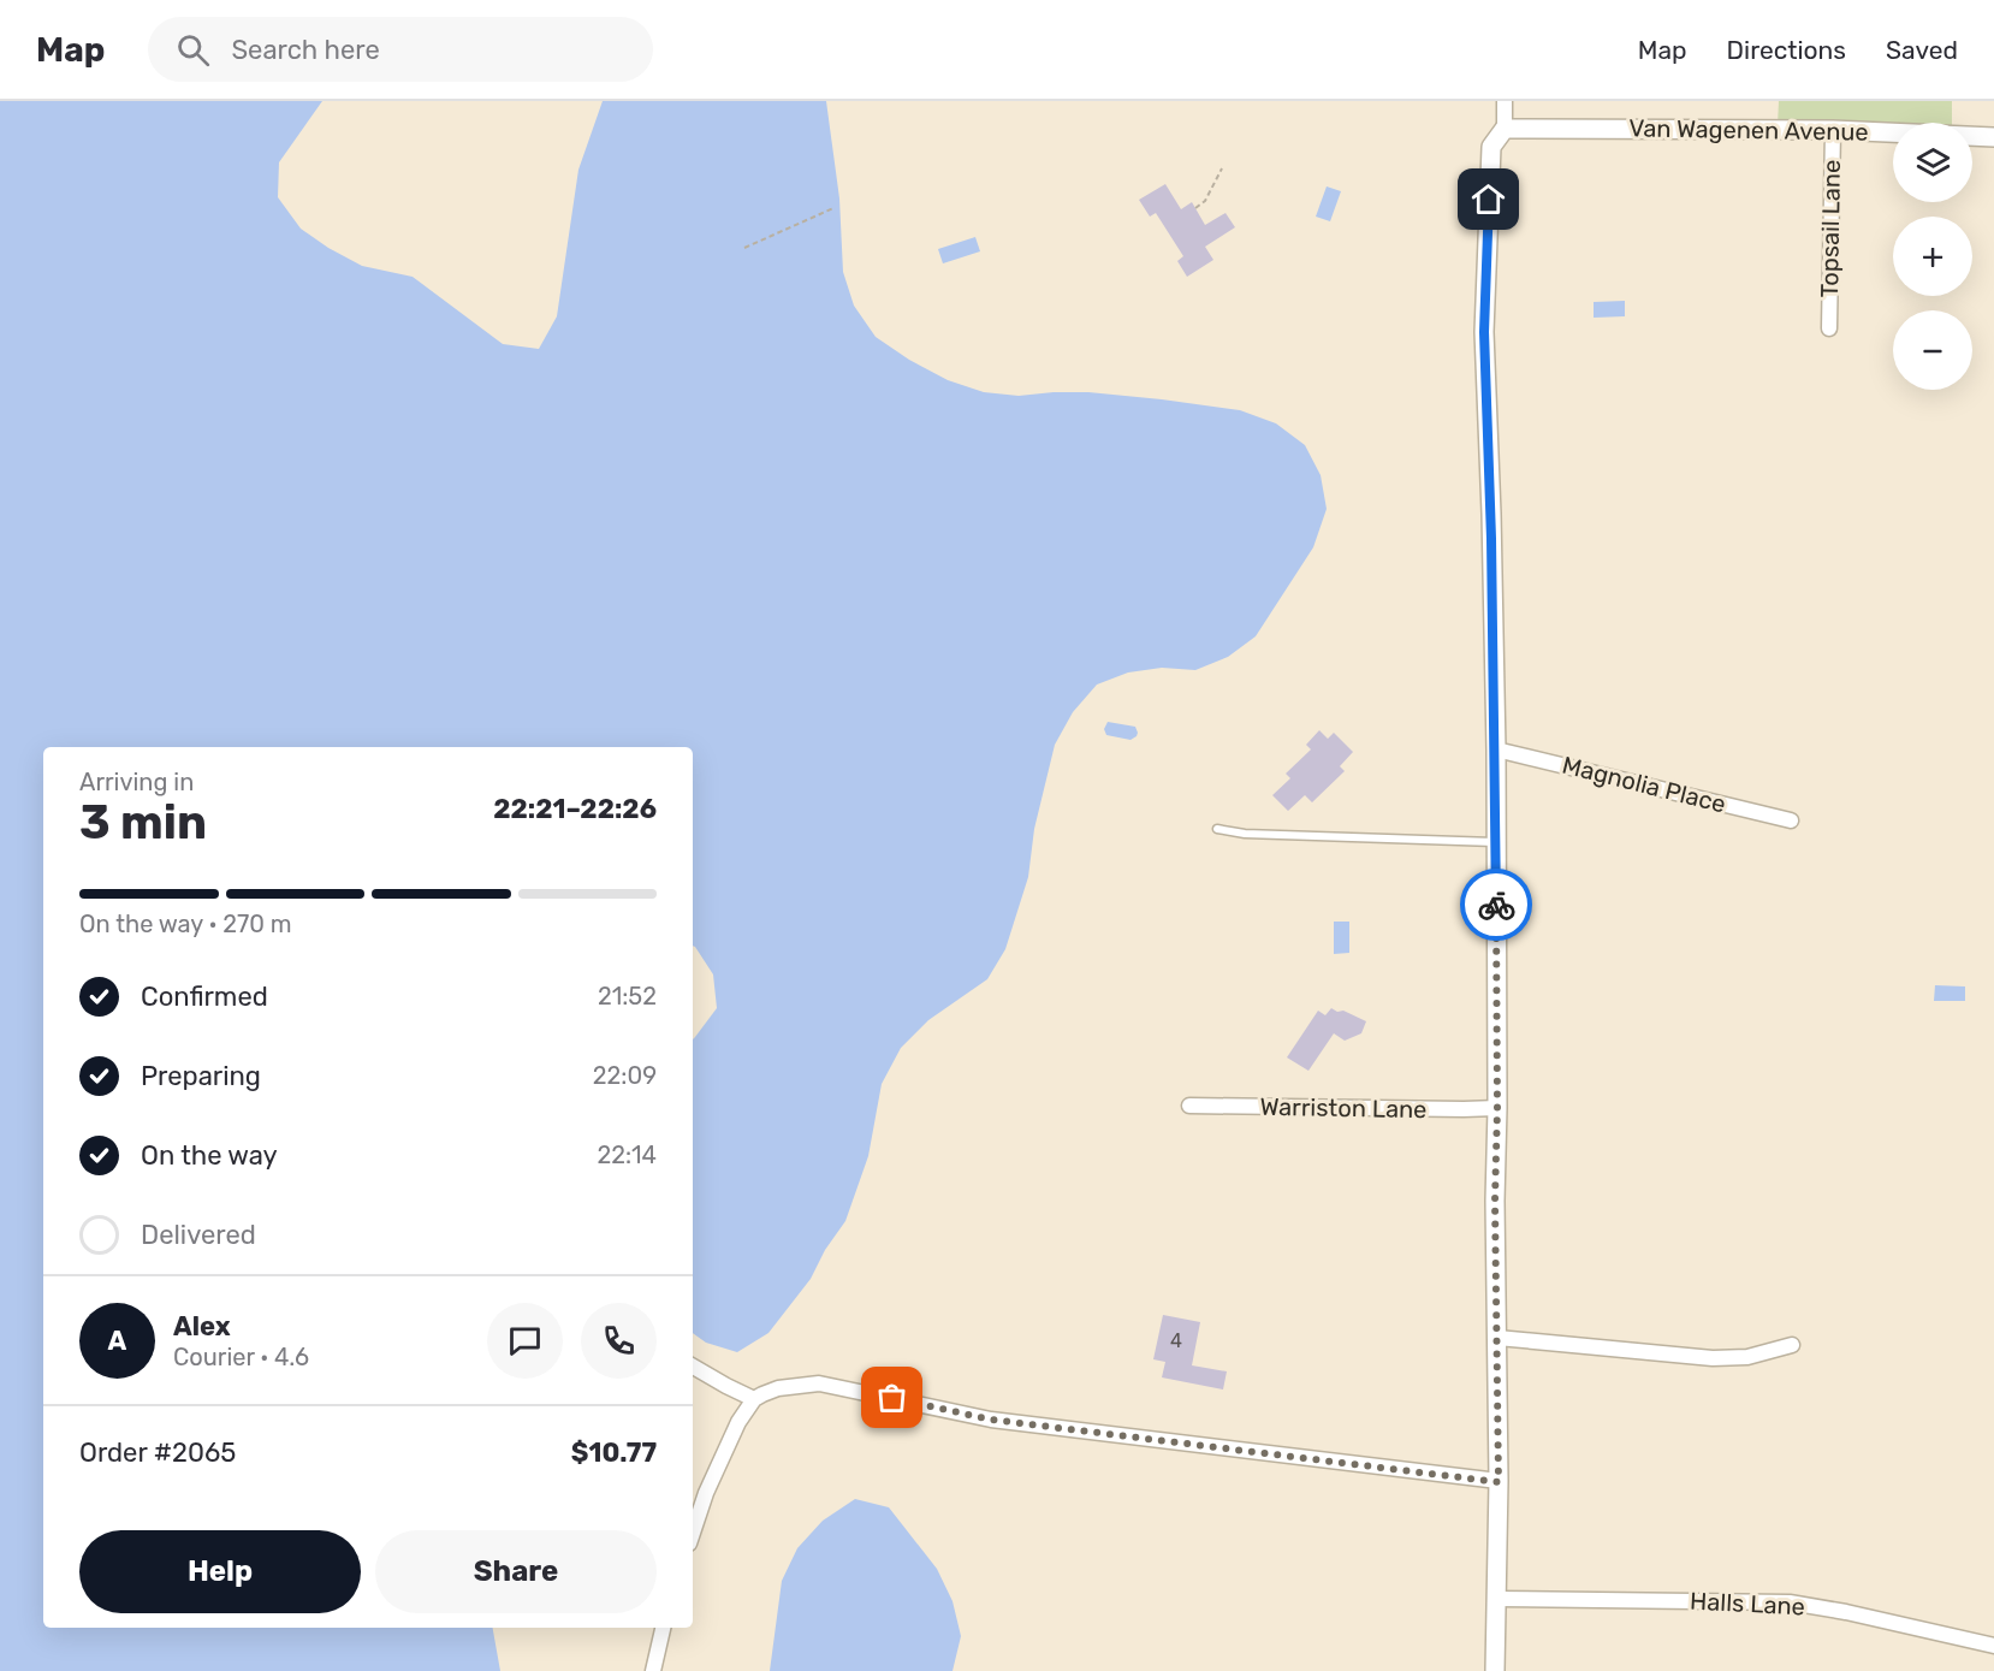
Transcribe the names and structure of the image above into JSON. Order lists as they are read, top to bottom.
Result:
{
  "streets": {
    "street": [
      "Van Wagenen Avenue",
      "Topsail Lane",
      "Magnolia Place",
      "Warriston Lane",
      "Halls Lane"
    ]
  },
  "crossings": [
    ["Van Wagenen Avenue", "Topsail Lane"]
  ],
  "house_numbers": ["4"],
  "page": {
    "header": "Map",
    "search": "Search here",
    "nav": ["Map", "Directions", "Saved"],
    "map_buttons": ["+", "−"],
    "heading": ["3 min", "Arriving in", "22:21–22:26"],
    "panel": [
      "Alex",
      "Courier · 4.6",
      "Order #2065",
      "$10.77"
    ],
    "bar": "On the way · 270 m",
    "list": [
      ["Confirmed", "21:52"],
      ["Preparing", "22:09"],
      ["On the way", "22:14"],
      "Delivered"
    ],
    "round": "A",
    "buttons": ["Help", "Share"]
  }
}
